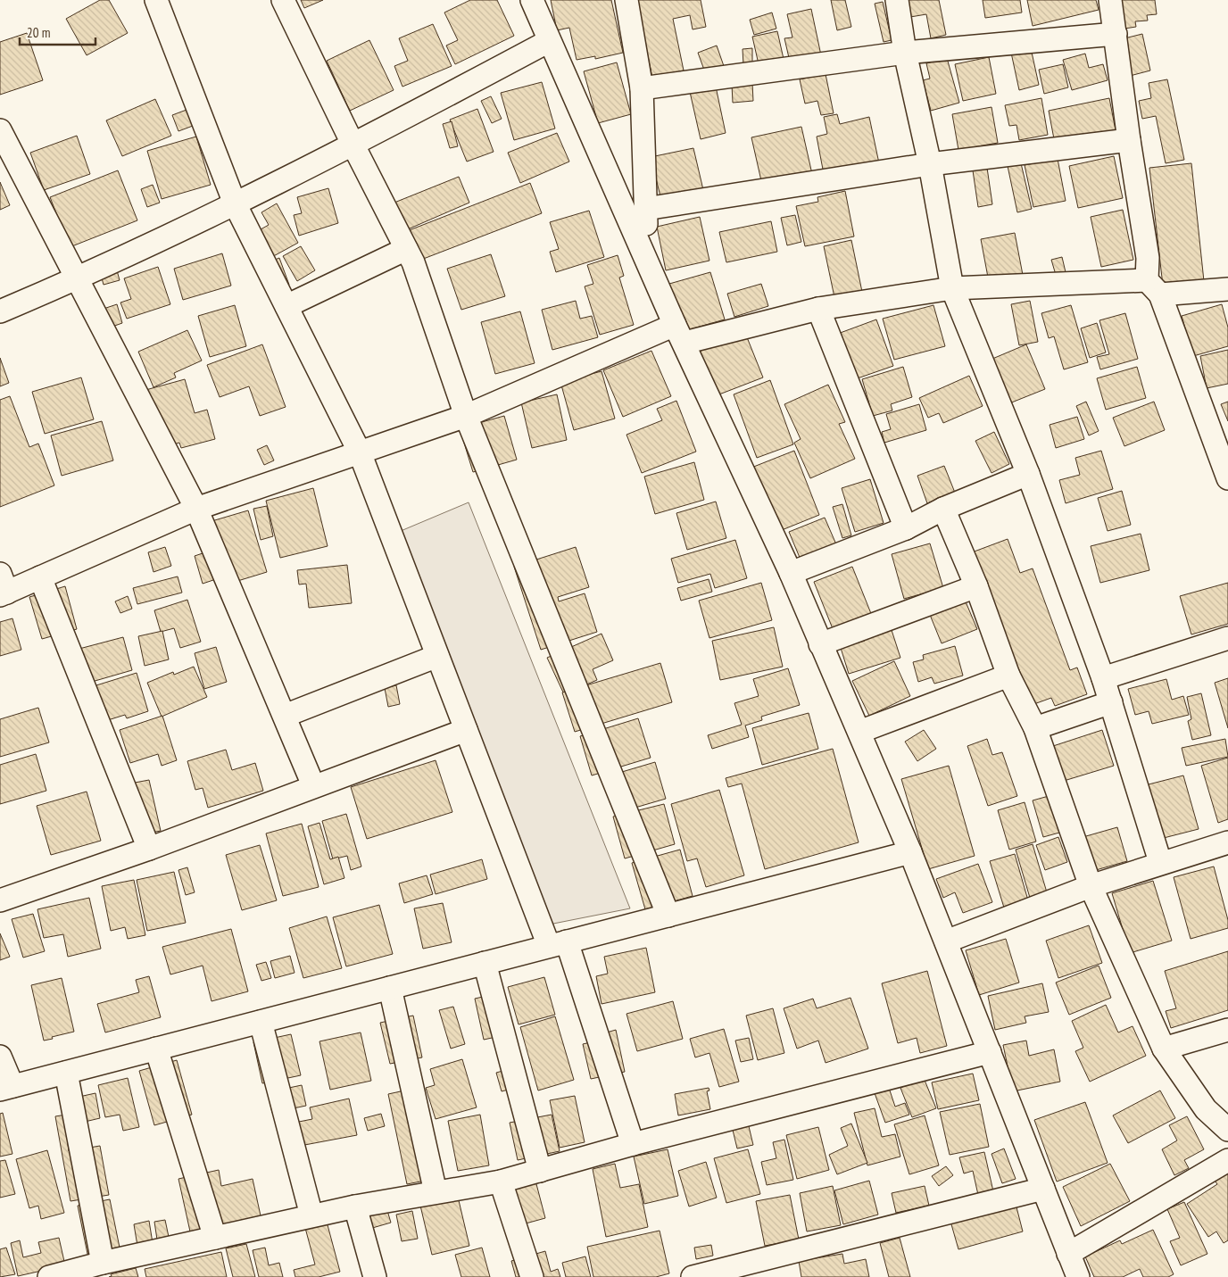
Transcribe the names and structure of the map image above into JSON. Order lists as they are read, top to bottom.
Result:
{
  "scale_bar": "20 m"
}
